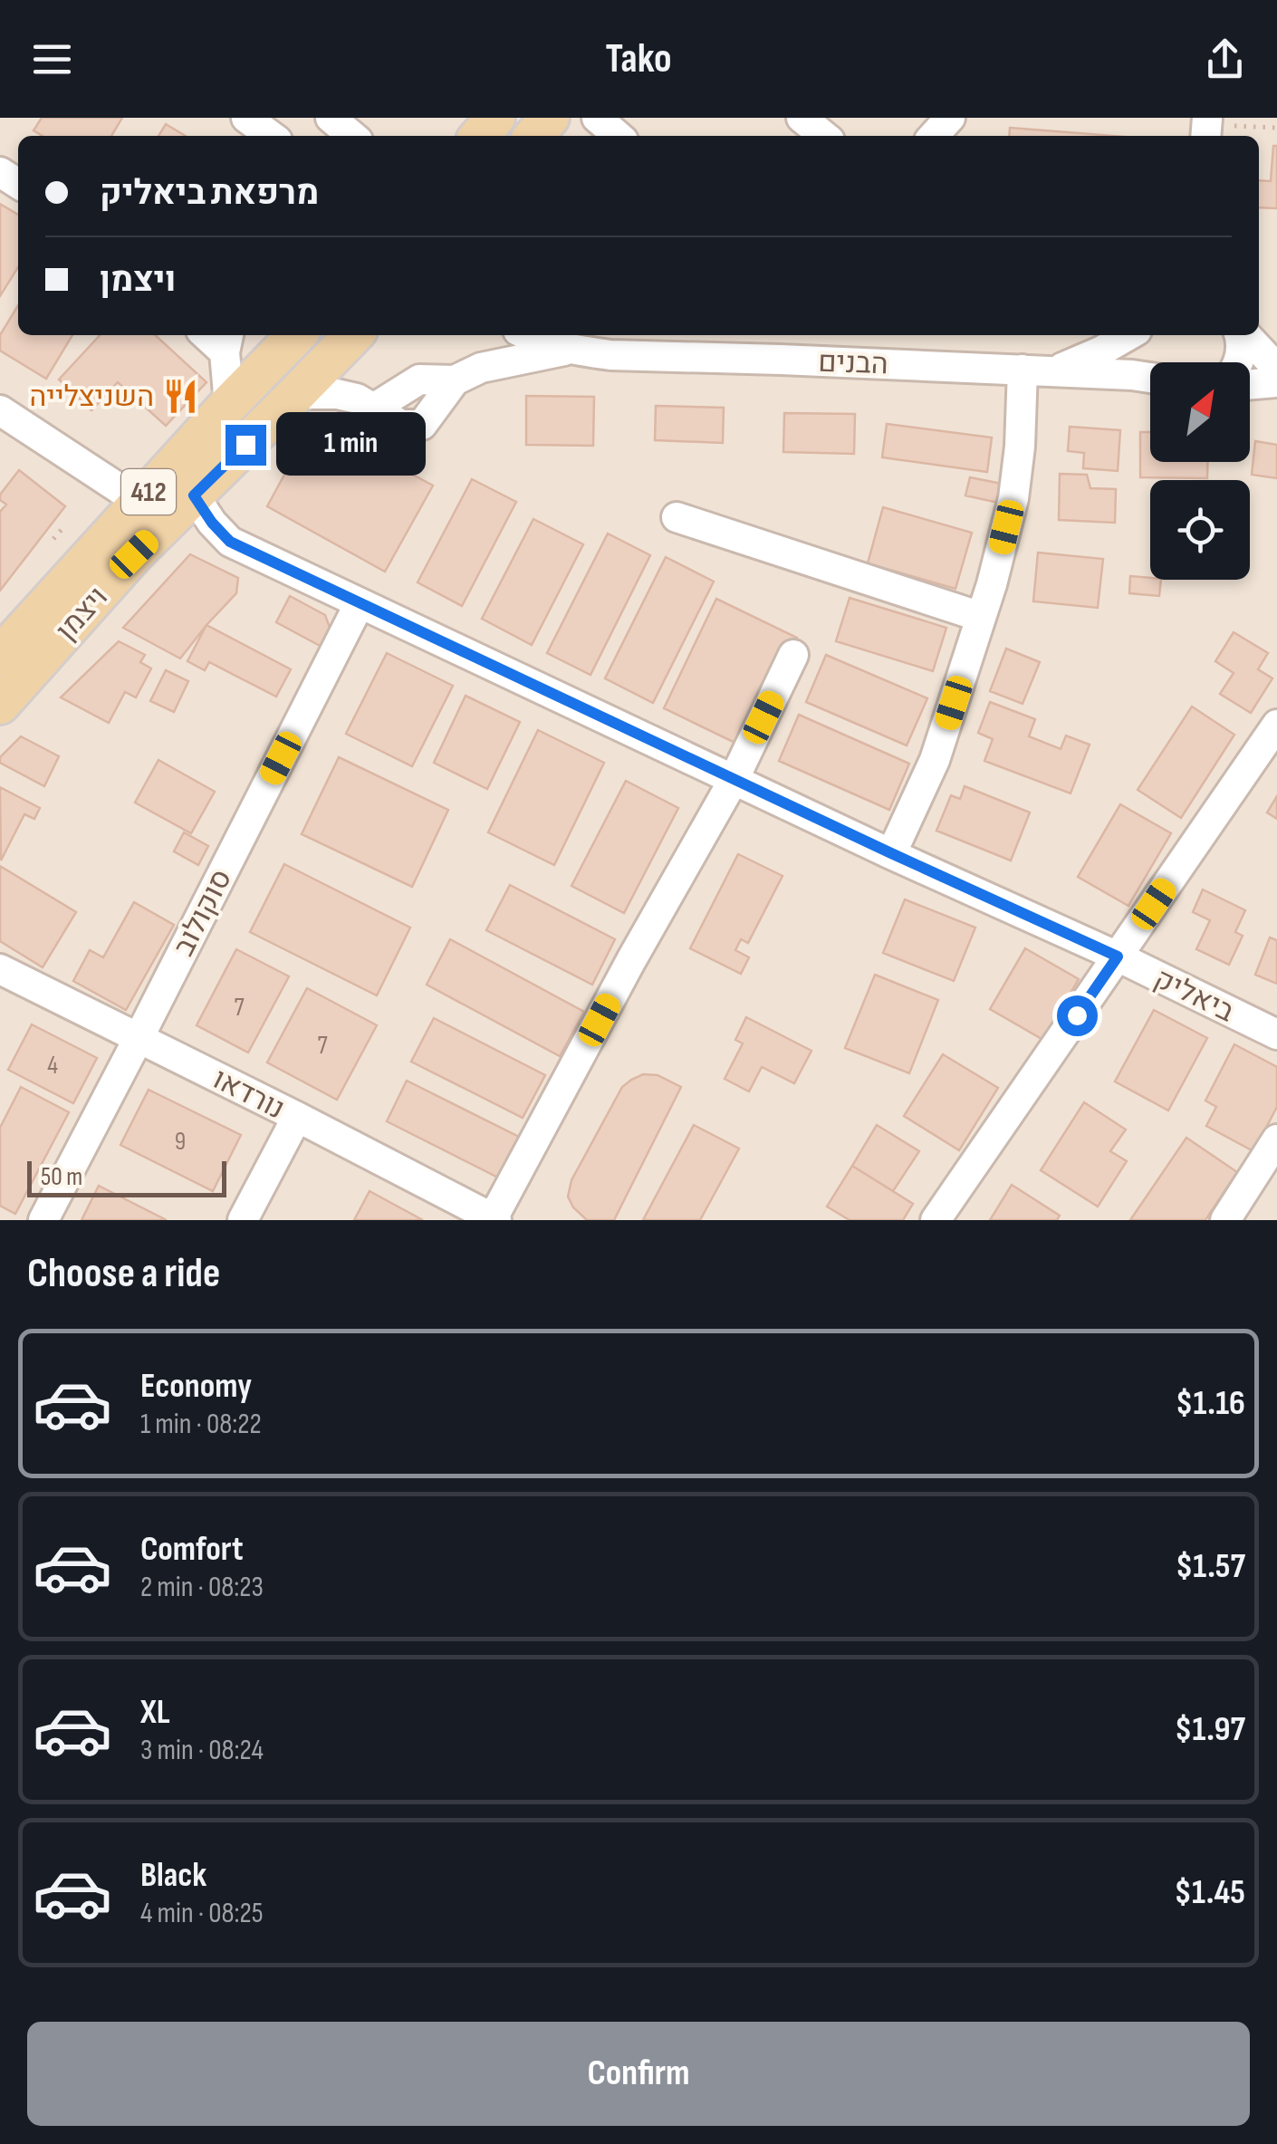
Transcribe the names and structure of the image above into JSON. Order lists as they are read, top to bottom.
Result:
{
  "streets": {
    "main road": ["412", "ויצמן"],
    "street": [
      "הבנים",
      "סוקולוב",
      "ביאליק",
      "נורדאו"
    ]
  },
  "crossings": [
    ["ויצמן", "ביאליק"],
    ["סוקולוב", "ביאליק"],
    ["סוקולוב", "נורדאו"]
  ],
  "places": {
    "restaurant": ["השניצלייה"]
  },
  "house_numbers": [
    "7",
    "7",
    "4",
    "9"
  ],
  "scale_bar": "50 m",
  "north": "top right",
  "page": {
    "header": "Tako",
    "banner": ["מרפאת ביאליק", "ויצמן"],
    "bubble": "1 min",
    "scale": "50 m",
    "heading": "Choose a ride",
    "list": [
      {
        "name": "Economy",
        "note": "1 min · 08:22",
        "value": "$1.16"
      },
      {
        "name": "Comfort",
        "note": "2 min · 08:23",
        "value": "$1.57"
      },
      {
        "name": "XL",
        "note": "3 min · 08:24",
        "value": "$1.97"
      },
      {
        "name": "Black",
        "note": "4 min · 08:25",
        "value": "$1.45"
      }
    ],
    "buttons": "Confirm"
  }
}
